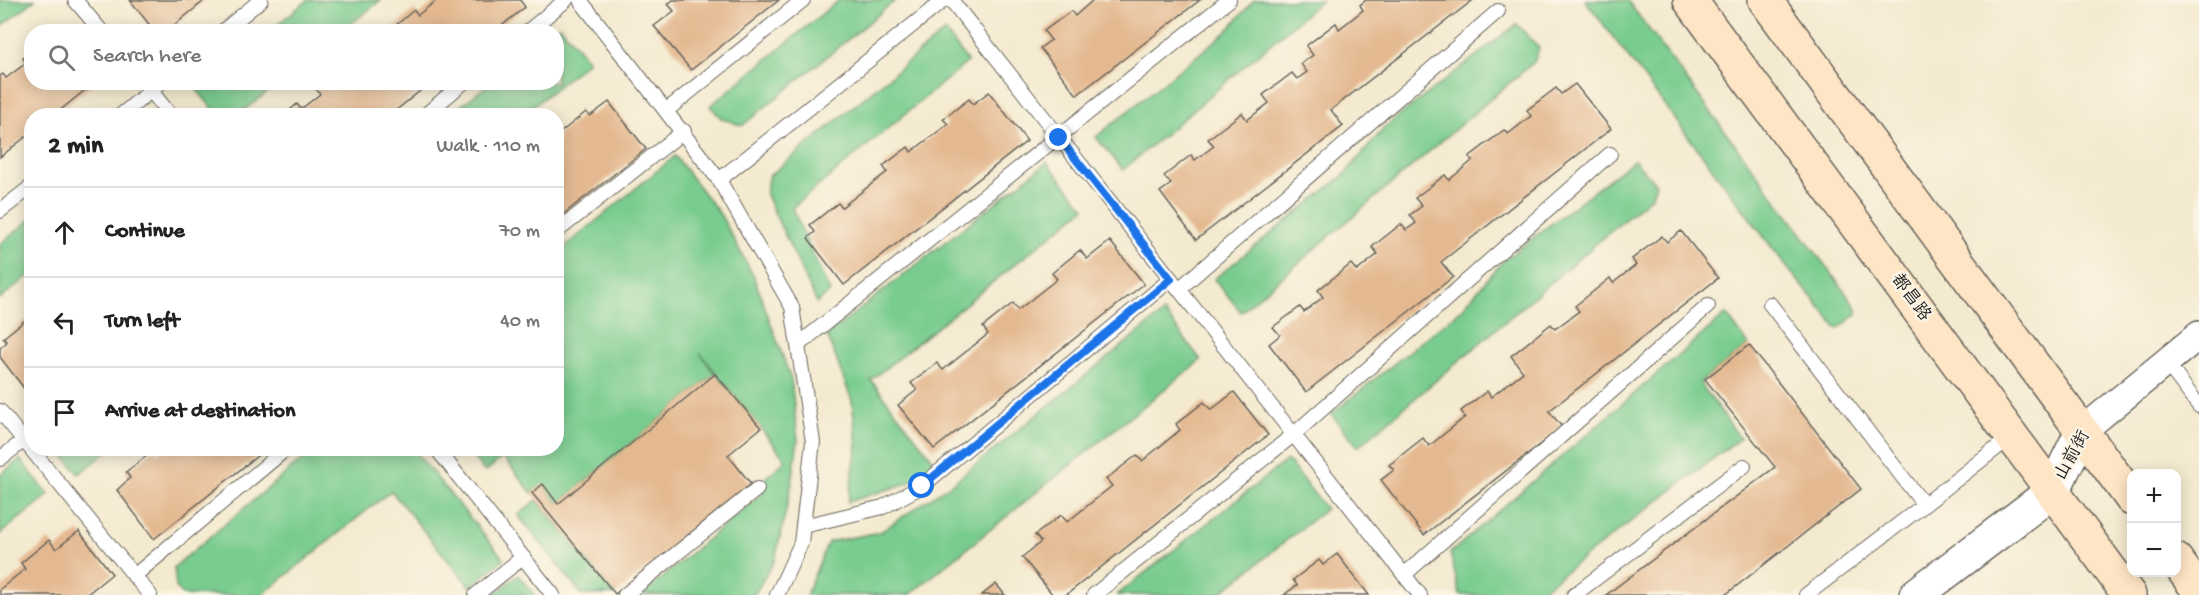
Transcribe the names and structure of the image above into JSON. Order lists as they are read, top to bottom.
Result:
{
  "streets": {
    "main road": ["都昌路"],
    "street": ["山前街"]
  },
  "crossings": [
    ["都昌路", "山前街"]
  ],
  "page": {
    "search": "Search here",
    "heading": ["2 min", "Walk · 110 m"],
    "list": [
      ["Continue", "70 m"],
      ["Turn left", "40 m"],
      "Arrive at destination"
    ],
    "map_buttons": ["+", "−"]
  }
}
